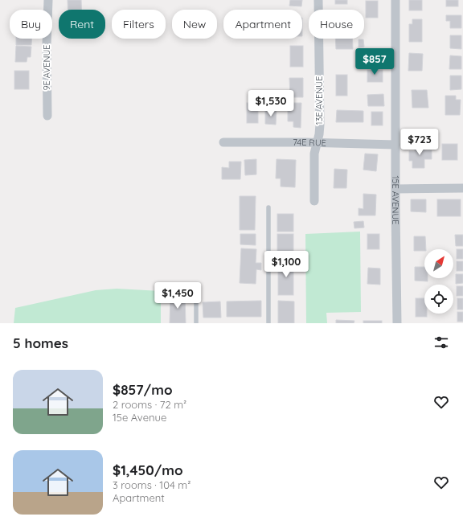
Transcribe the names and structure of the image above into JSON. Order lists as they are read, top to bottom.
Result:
{
  "streets": {
    "street": [
      "9E AVENUE",
      "13E AVENUE",
      "74E RUE",
      "15E AVENUE"
    ]
  },
  "crossings": [
    ["13E AVENUE", "74E RUE"],
    ["74E RUE", "15E AVENUE"]
  ],
  "north": "top right",
  "page": {
    "chip": [
      "Buy",
      "Rent",
      "Filters",
      "New",
      "Apartment",
      "House"
    ],
    "price": [
      "$857",
      "$1,530",
      "$723",
      "$1,100",
      "$1,450"
    ],
    "heading": "5 homes",
    "list": [
      {
        "name": "$857/mo",
        "note": "2 rooms · 72 m² · 15e Avenue"
      },
      {
        "name": "$1,450/mo",
        "note": "3 rooms · 104 m² · Apartment"
      }
    ]
  }
}
